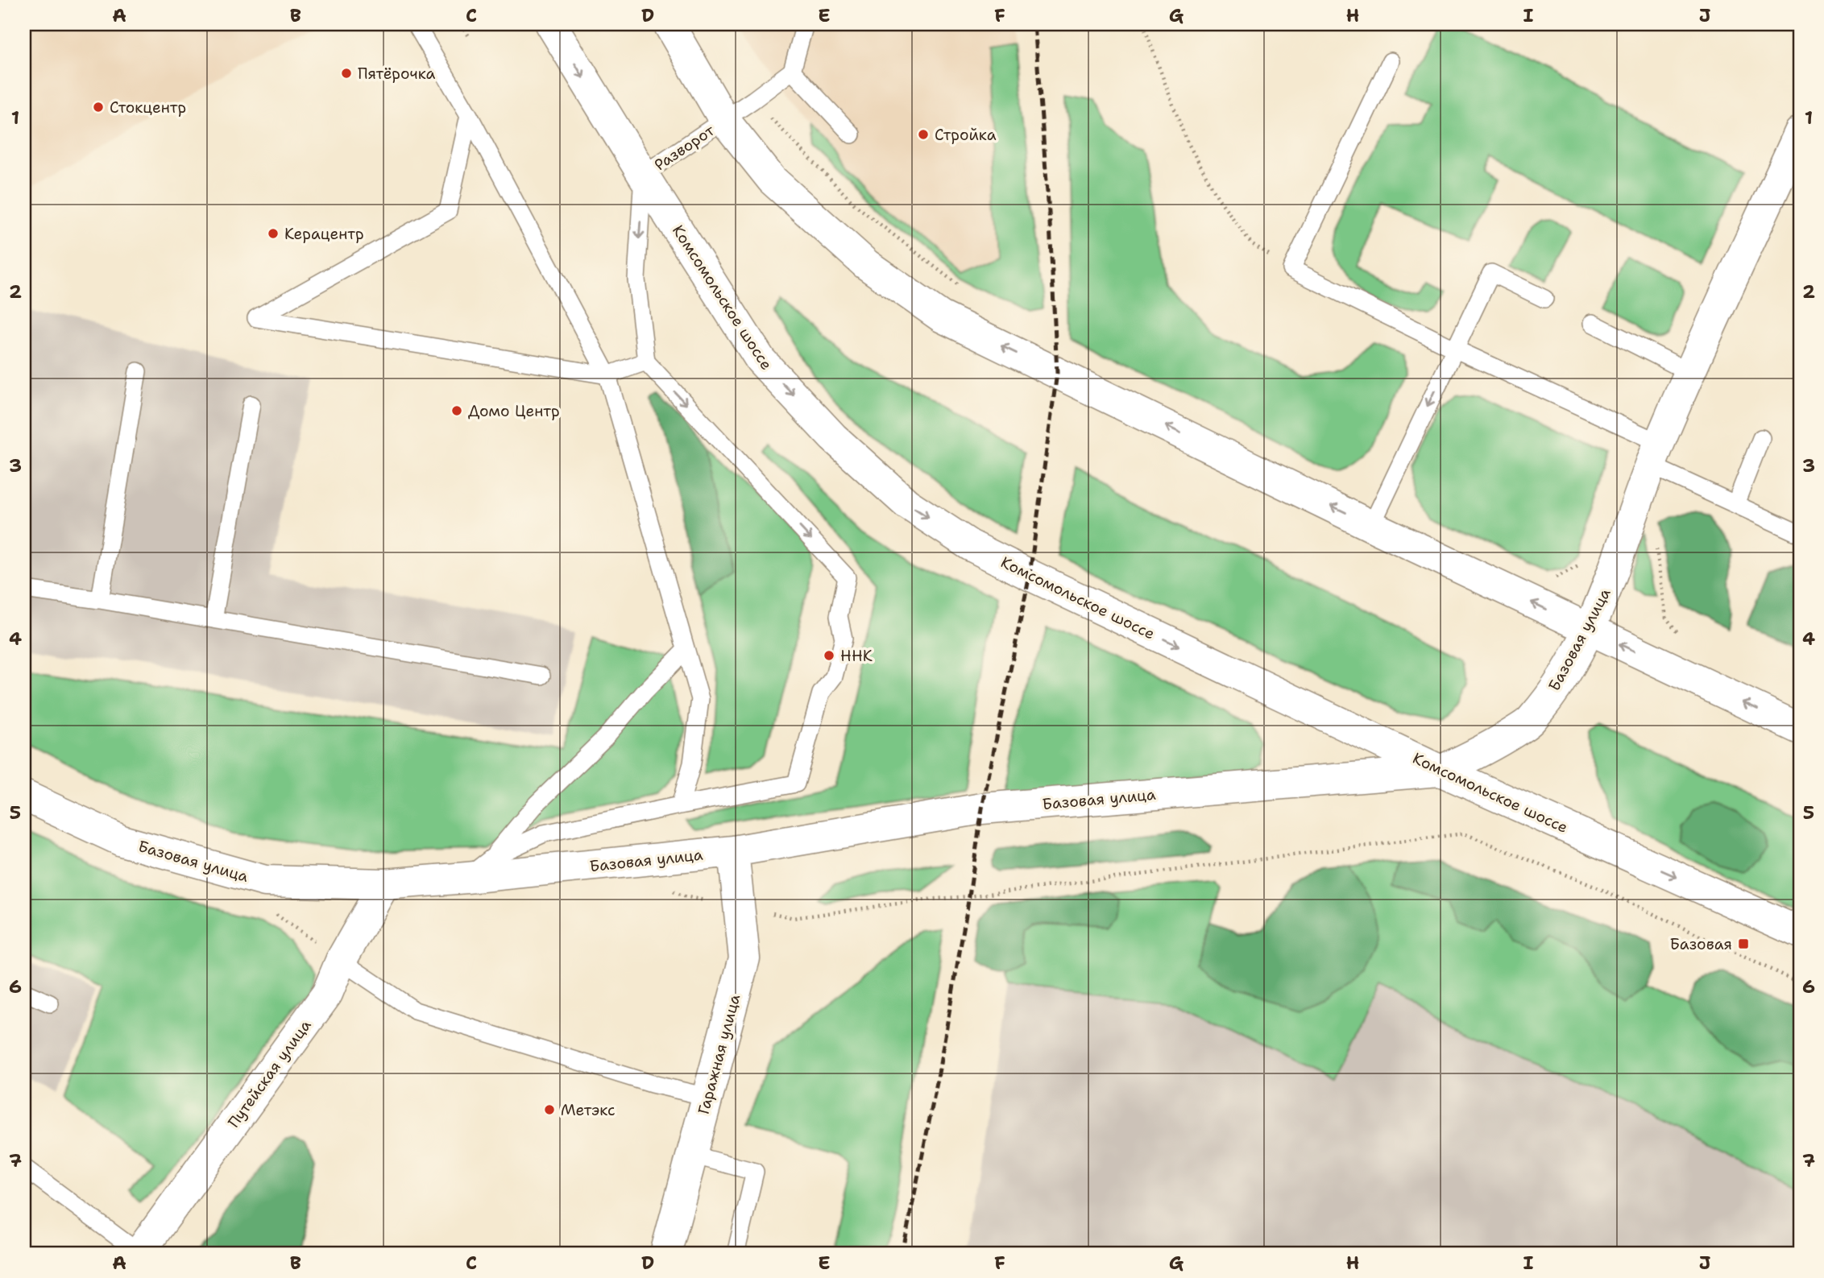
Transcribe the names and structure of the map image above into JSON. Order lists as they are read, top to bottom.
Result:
{
  "streets": {
    "street": [
      "Комсомольское шоссе",
      "Базовая улица",
      "Гаражная улица",
      "Путейская улица"
    ],
    "lane": ["Разворот"]
  },
  "crossings": [
    ["Разворот", "Комсомольское шоссе"],
    ["Комсомольское шоссе", "Базовая улица"],
    ["Базовая улица", "Гаражная улица"],
    ["Базовая улица", "Путейская улица"]
  ],
  "places": {
    "other": [
      "Пятёрочка",
      "Стокцентр",
      "Стройка",
      "Керацентр",
      "Домо Центр",
      "ННК",
      "Метэкс"
    ],
    "transit": ["Базовая"]
  },
  "grid": {
    "columns": [
      "A",
      "B",
      "C",
      "D",
      "E",
      "F",
      "G",
      "H",
      "I",
      "J"
    ],
    "rows": [
      "1",
      "2",
      "3",
      "4",
      "5",
      "6",
      "7"
    ]
  }
}
